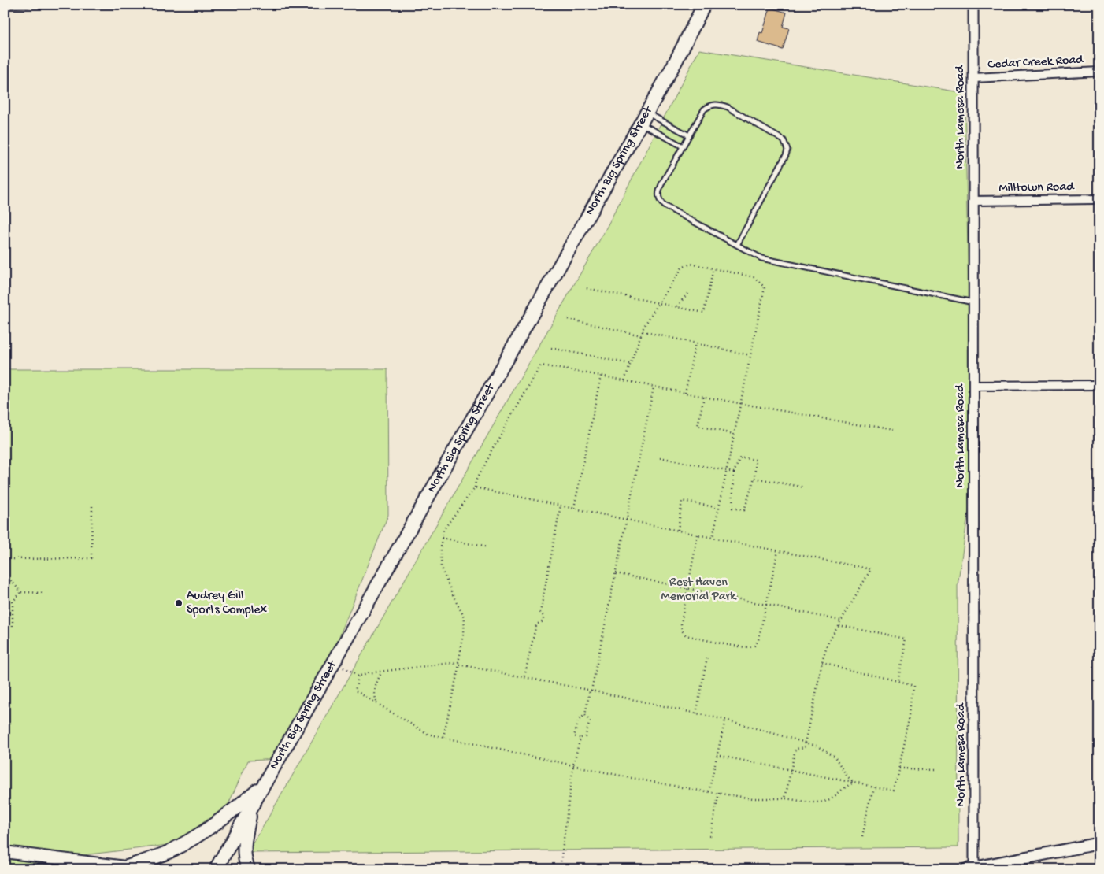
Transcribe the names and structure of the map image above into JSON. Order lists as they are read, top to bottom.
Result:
{
  "streets": {
    "highway": ["North Big Spring Street"],
    "street": ["Cedar Creek Road", "North Lamesa Road", "Milltown Road"]
  },
  "crossings": [
    ["Cedar Creek Road", "North Lamesa Road"],
    ["North Lamesa Road", "Milltown Road"]
  ],
  "parks": ["Rest Haven Memorial Park"],
  "places": ["Audrey Gill Sports Complex"]
}
